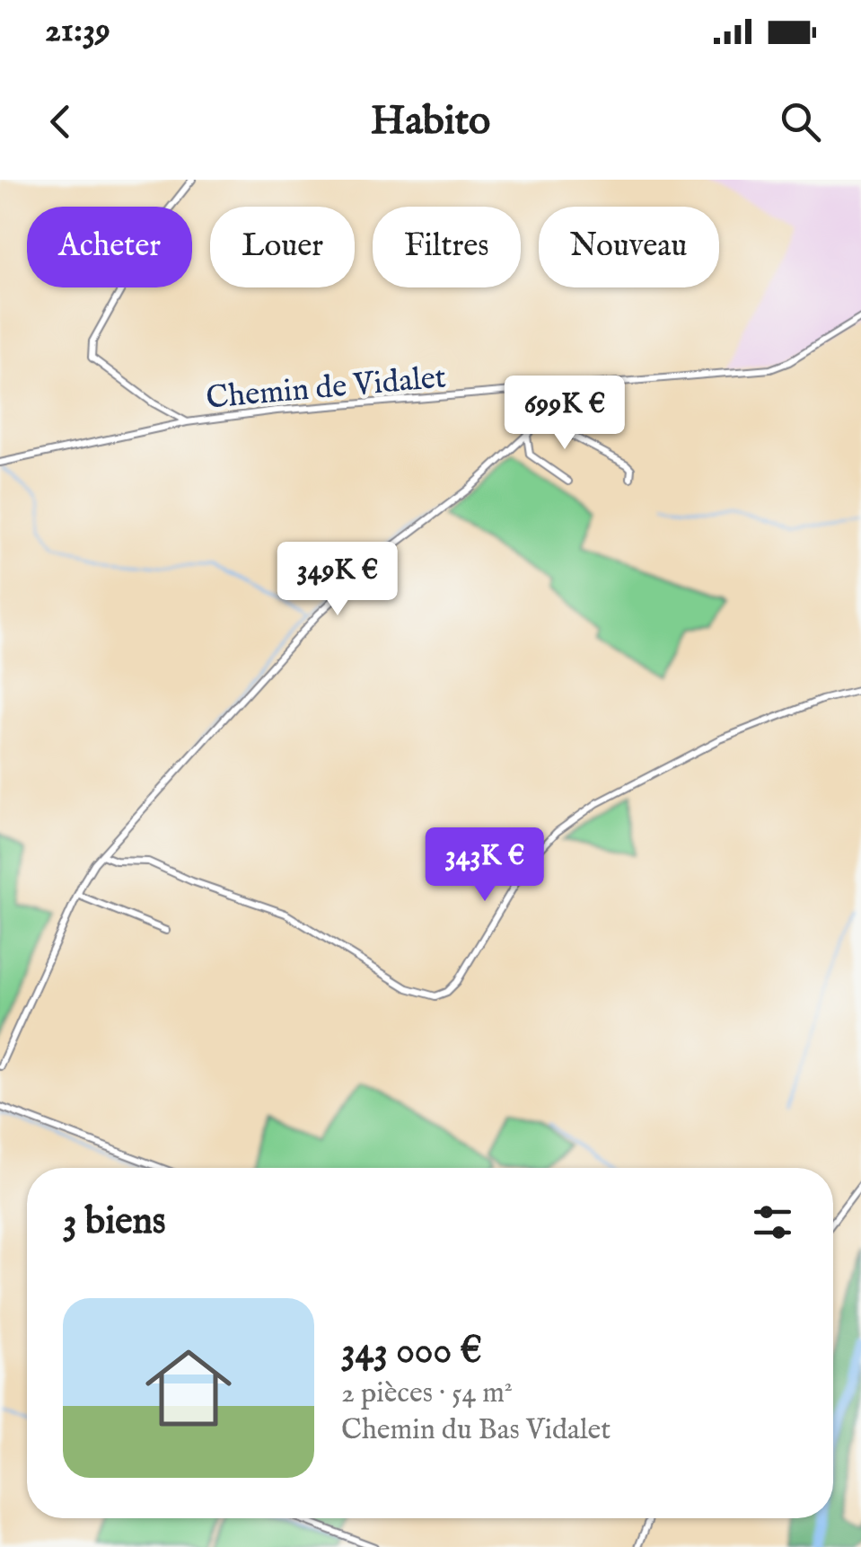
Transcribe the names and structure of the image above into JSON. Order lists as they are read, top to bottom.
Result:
{
  "streets": {
    "street": ["Chemin de Vidalet"]
  },
  "page": {
    "status": "21:39",
    "header": "Habito",
    "chip": [
      "Acheter",
      "Louer",
      "Filtres",
      "Nouveau"
    ],
    "price": ["699K €", "349K €", "343K €"],
    "heading": "3 biens",
    "list": [
      {
        "name": "343 000 €",
        "note": "2 pièces · 54 m² · Chemin du Bas Vidalet"
      }
    ]
  }
}
